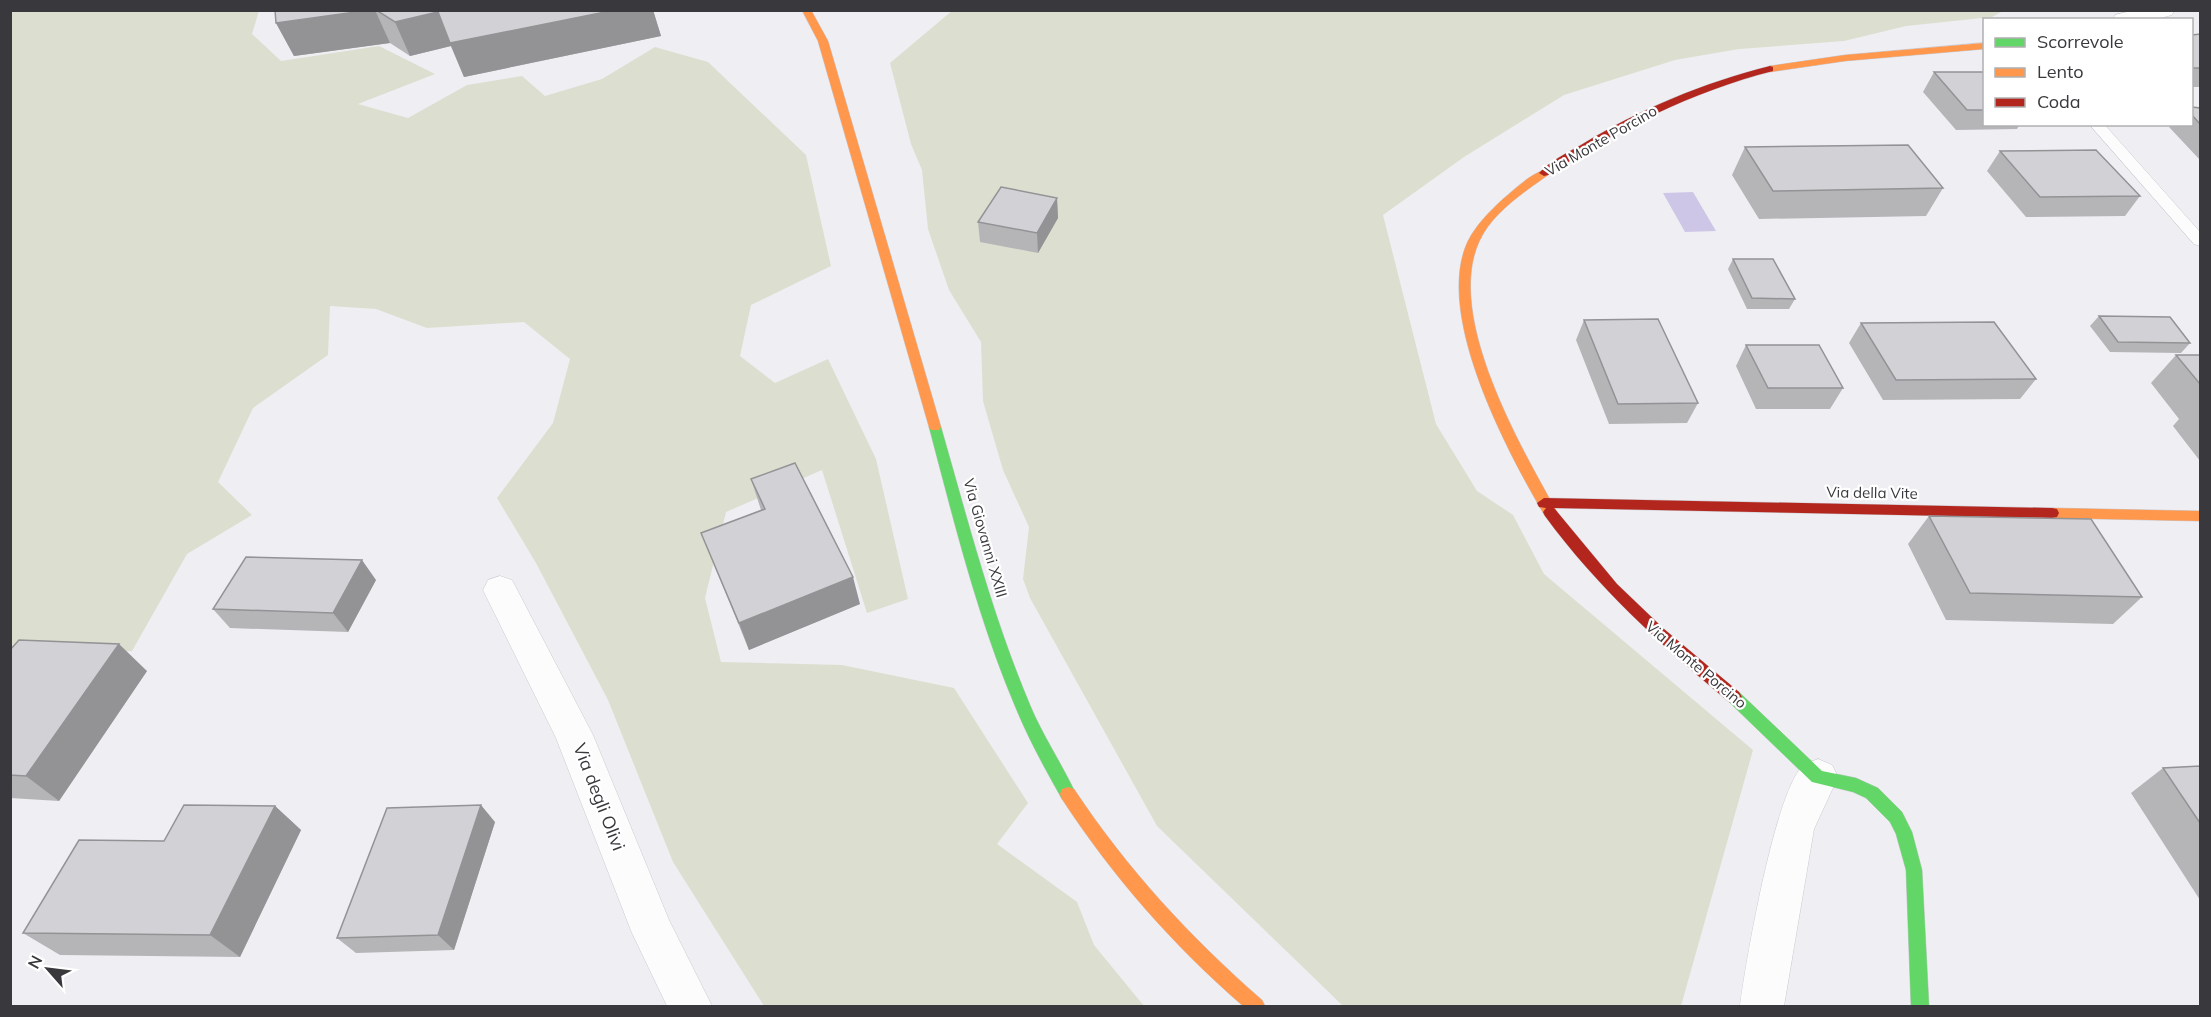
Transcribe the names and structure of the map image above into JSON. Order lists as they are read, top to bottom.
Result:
{
  "streets": {
    "street": [
      "Via Monte Porcino",
      "Via della Vite",
      "Via Giovanni XXIII",
      "Via degli Olivi"
    ]
  },
  "crossings": [
    ["Via Monte Porcino", "Via della Vite"]
  ],
  "legend": ["Scorrevole", "Lento", "Coda"],
  "north": "top left"
}
